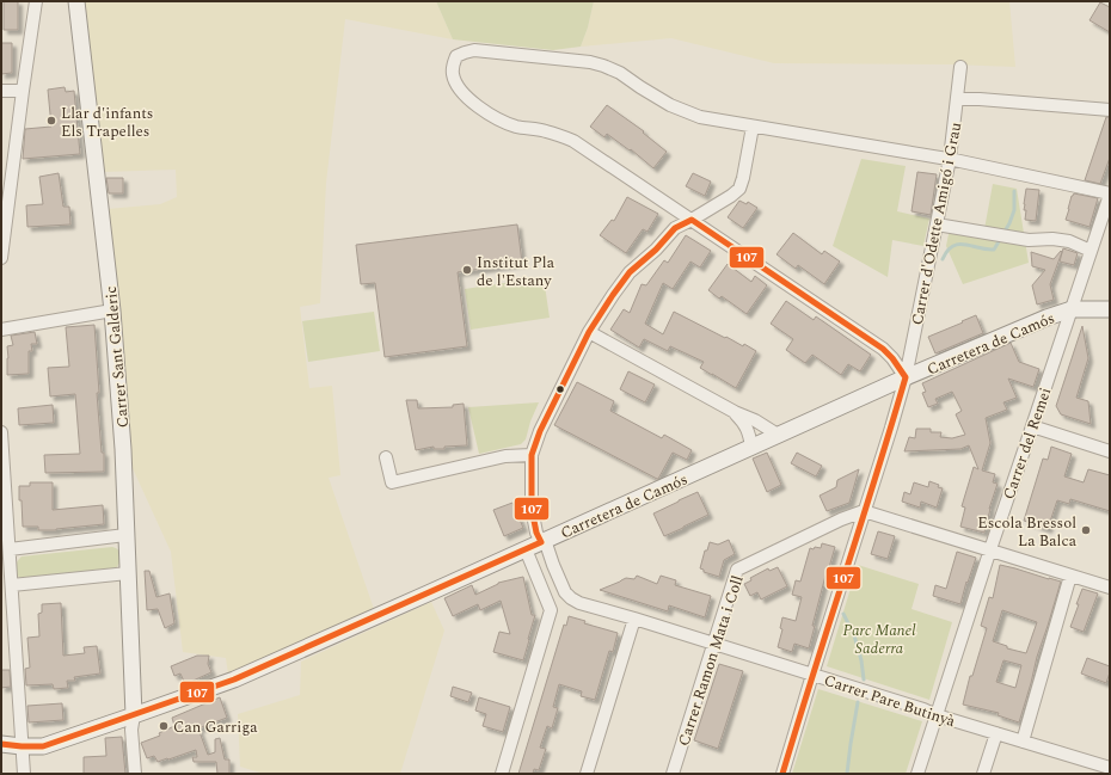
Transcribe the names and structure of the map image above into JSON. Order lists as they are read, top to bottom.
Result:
{
  "streets": {
    "street": [
      "Carrer d'Odette Amigó i Grau",
      "Carretera de Camós",
      "Carrer Sant Galderic",
      "Carrer del Remei",
      "Carrer Ramon Mata i Coll",
      "Carrer Pare Butinyà"
    ]
  },
  "crossings": [
    ["Carrer d'Odette Amigó i Grau", "Carretera de Camós"],
    ["Carrer d'Odette Amigó i Grau", "Carrer Ramon Mata i Coll"],
    ["Carrer d'Odette Amigó i Grau", "Carrer Pare Butinyà"],
    ["Carretera de Camós", "Carrer Sant Galderic"],
    ["Carretera de Camós", "Carrer del Remei"],
    ["Carrer del Remei", "Carrer Pare Butinyà"],
    ["Carrer Ramon Mata i Coll", "Carrer Pare Butinyà"]
  ],
  "parks": ["Parc Manel Saderra"],
  "places": [
    "Llar d'infants Els Trapelles",
    "Institut Pla de l'Estany",
    "Escola Bressol La Balca",
    "Can Garriga"
  ],
  "lines": ["transit line 107"]
}
